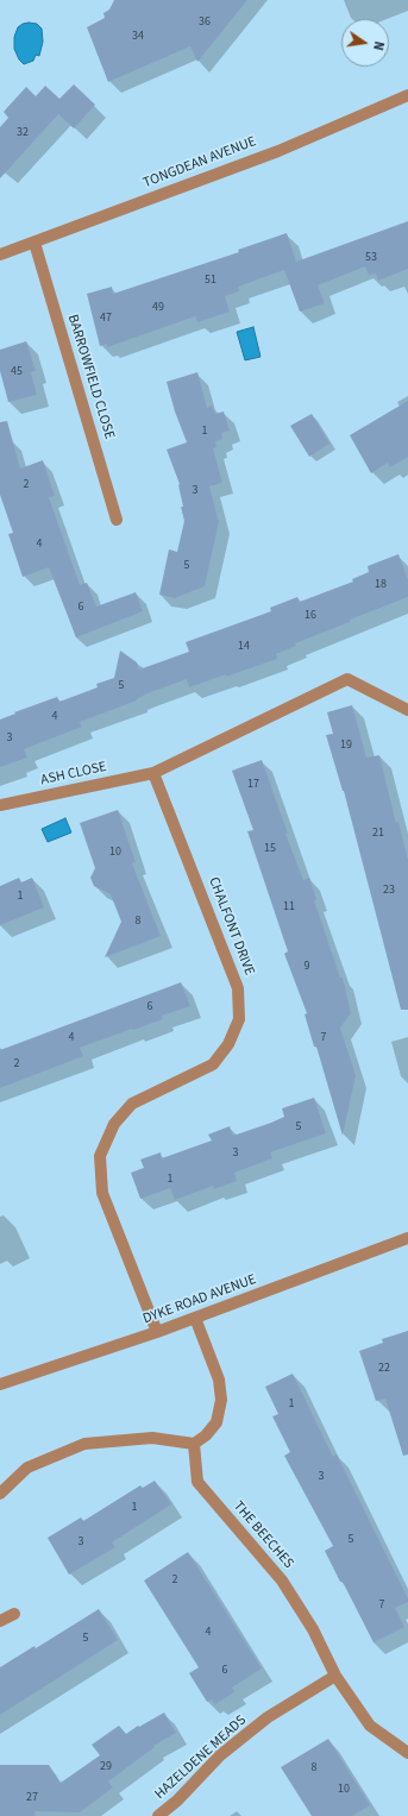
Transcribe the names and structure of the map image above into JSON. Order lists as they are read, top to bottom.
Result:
{
  "streets": {
    "street": [
      "TONGDEAN AVENUE",
      "BARROWFIELD CLOSE",
      "ASH CLOSE",
      "CHALFONT DRIVE",
      "DYKE ROAD AVENUE",
      "THE BEECHES",
      "HAZELDENE MEADS"
    ]
  },
  "crossings": [
    ["TONGDEAN AVENUE", "BARROWFIELD CLOSE"],
    ["ASH CLOSE", "CHALFONT DRIVE"],
    ["CHALFONT DRIVE", "DYKE ROAD AVENUE"],
    ["THE BEECHES", "HAZELDENE MEADS"]
  ],
  "house_numbers": [
    "36",
    "34",
    "32",
    "53",
    "51",
    "49",
    "47",
    "45",
    "1",
    "2",
    "3",
    "4",
    "5",
    "18",
    "6",
    "16",
    "14",
    "5",
    "4",
    "3",
    "19",
    "17",
    "21",
    "15",
    "10",
    "23",
    "1",
    "11",
    "8",
    "9",
    "6",
    "4",
    "7",
    "2",
    "5",
    "3",
    "1",
    "22",
    "1",
    "3",
    "1",
    "5",
    "3",
    "2",
    "7",
    "4",
    "5",
    "6",
    "29",
    "8",
    "10",
    "27"
  ],
  "north": "right"
}
